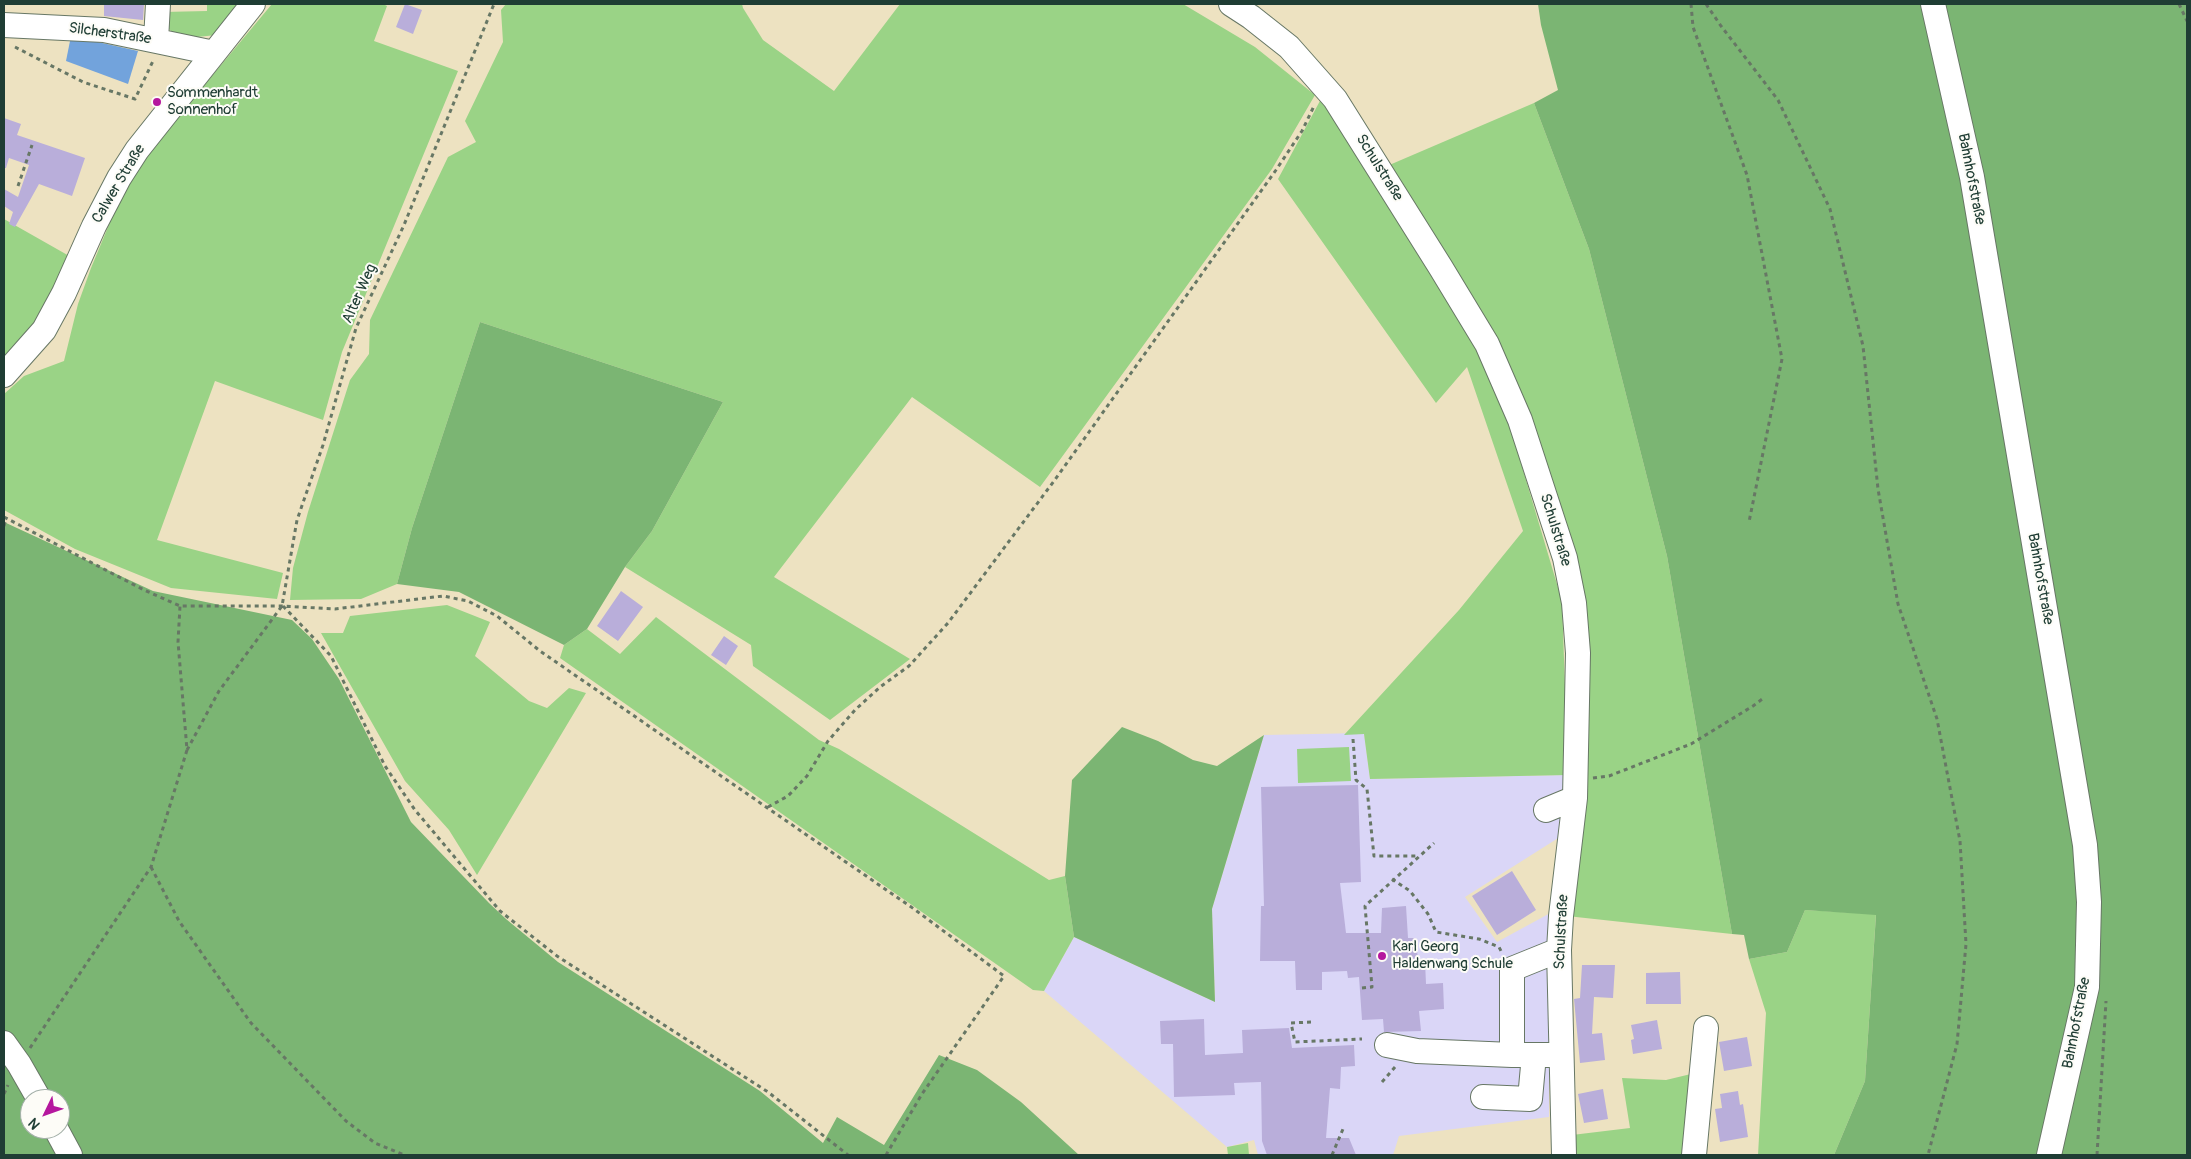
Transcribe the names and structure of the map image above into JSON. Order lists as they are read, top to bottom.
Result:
{
  "streets": {
    "street": [
      "Silcherstraße",
      "Schulstraße",
      "Bahnhofstraße",
      "Calwer Straße"
    ],
    "path": ["Alter Weg"]
  },
  "crossings": [
    ["Silcherstraße", "Calwer Straße"]
  ],
  "places": ["Sommenhardt Sonnenhof", "Karl Georg Haldenwang Schule"],
  "north": "bottom left"
}
